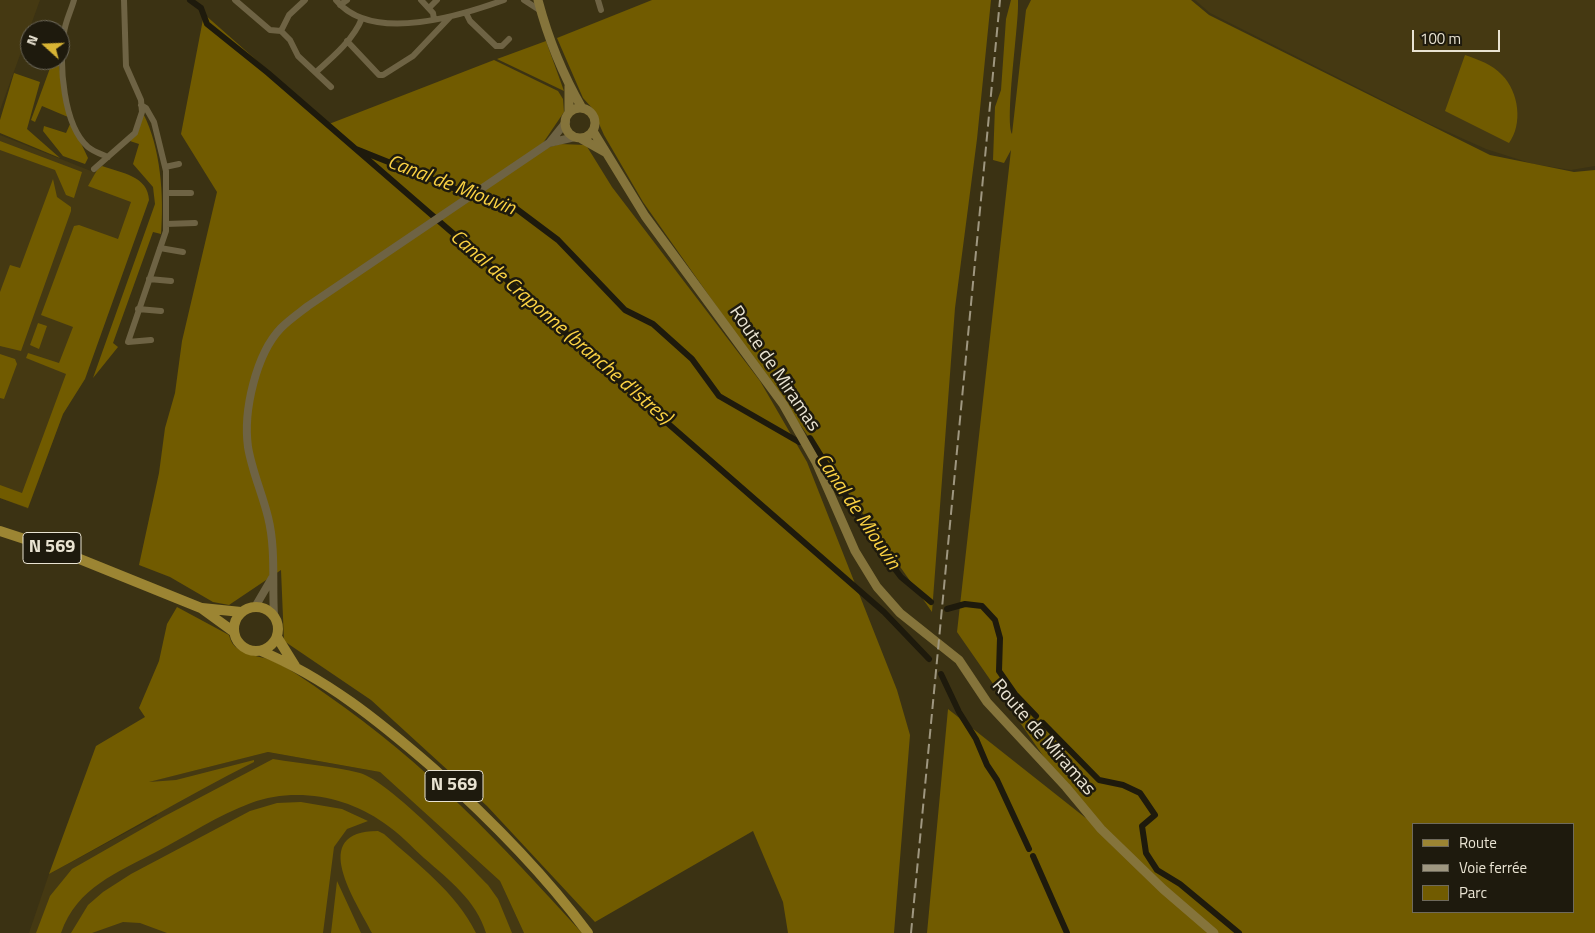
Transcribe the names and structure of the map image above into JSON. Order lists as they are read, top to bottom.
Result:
{
  "streets": {
    "main road": ["Route de Miramas", "N 569"]
  },
  "water": ["Canal de Miouvin", "Canal de Craponne (branche d'Istres)"],
  "legend": ["Route", "Voie ferrée", "Parc"],
  "scale_bar": "100 m",
  "north": "left"
}
